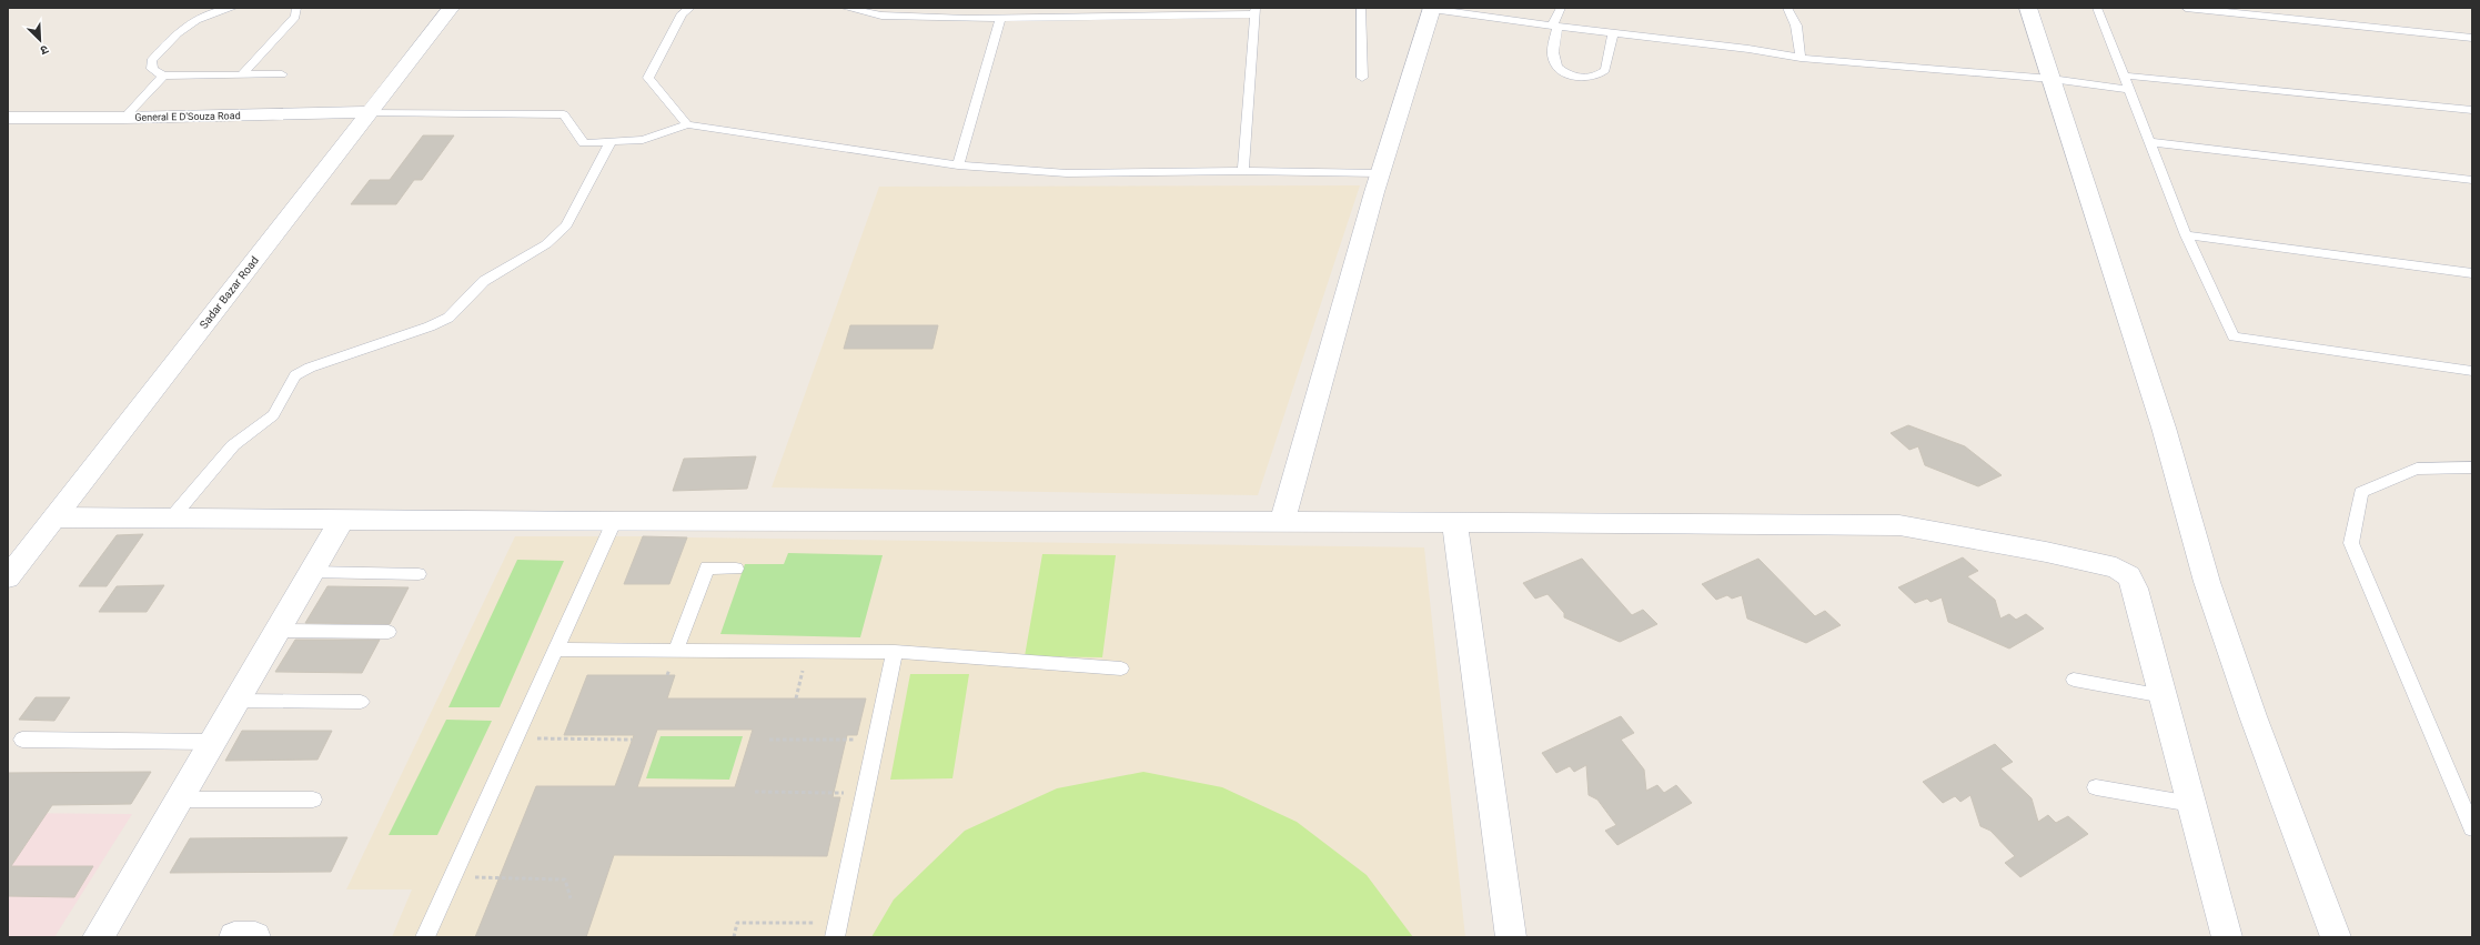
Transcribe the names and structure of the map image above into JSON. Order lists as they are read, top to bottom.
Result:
{
  "streets": {
    "street": ["General E D'Souza Road", "Sadar Bazar Road"]
  },
  "crossings": [
    ["General E D'Souza Road", "Sadar Bazar Road"]
  ],
  "north": "bottom right"
}
